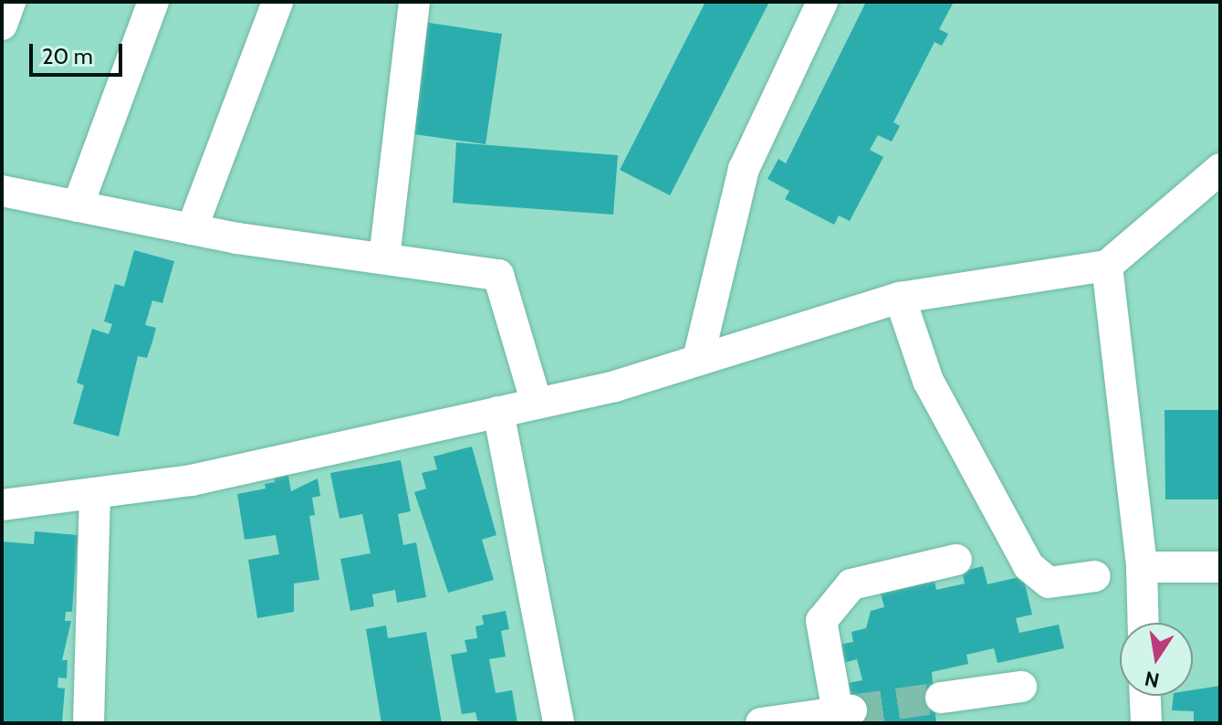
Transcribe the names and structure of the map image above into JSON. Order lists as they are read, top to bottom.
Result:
{
  "scale_bar": "20 m",
  "north": "bottom"
}
